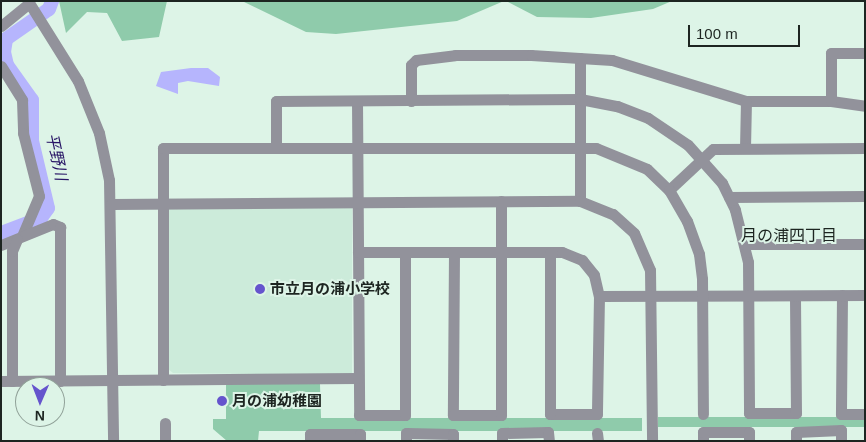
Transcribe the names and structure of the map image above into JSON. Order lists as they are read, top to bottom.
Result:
{
  "districts": ["月の浦四丁目"],
  "water": ["平野川"],
  "places": ["市立月の浦小学校", "月の浦幼稚園"],
  "scale_bar": "100 m",
  "north": "bottom"
}
